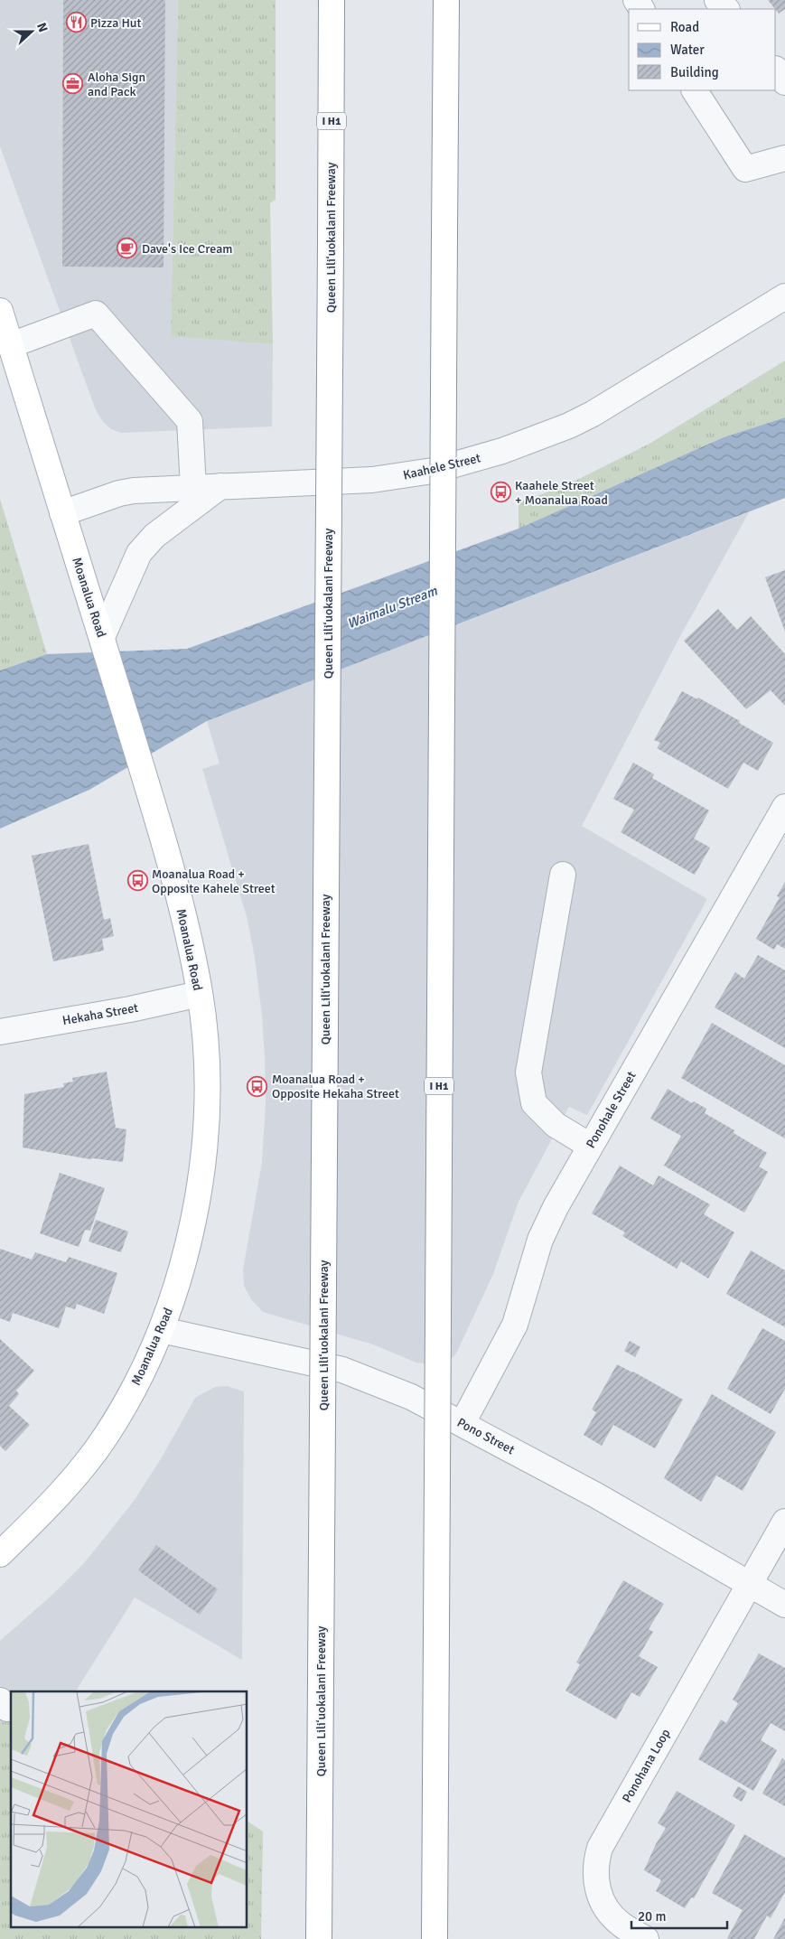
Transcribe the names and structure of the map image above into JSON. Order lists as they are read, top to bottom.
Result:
{
  "streets": {
    "main road": ["I H1", "Queen Liliʻuokalani Freeway", "Moanalua Road"],
    "street": [
      "Kaahele Street",
      "Hekaha Street",
      "Ponohale Street",
      "Pono Street",
      "Ponohana Loop"
    ]
  },
  "crossings": [
    ["Kaahele Street", "Moanalua Road"],
    ["Moanalua Road", "Hekaha Street"],
    ["Moanalua Road", "Pono Street"],
    ["Ponohale Street", "Pono Street"],
    ["Pono Street", "Ponohana Loop"]
  ],
  "water": ["Waimalu Stream"],
  "places": {
    "restaurant": ["Pizza Hut"],
    "office": ["Aloha Sign and Pack"],
    "cafe": ["Dave's Ice Cream"],
    "bus stop": ["Kaahele Street + Moanalua Road", "Moanalua Road + Opposite Kahele Street", "Moanalua Road + Opposite Hekaha Street"]
  },
  "legend": ["Road", "Water", "Building"],
  "scale_bar": "20 m",
  "north": "right"
}
